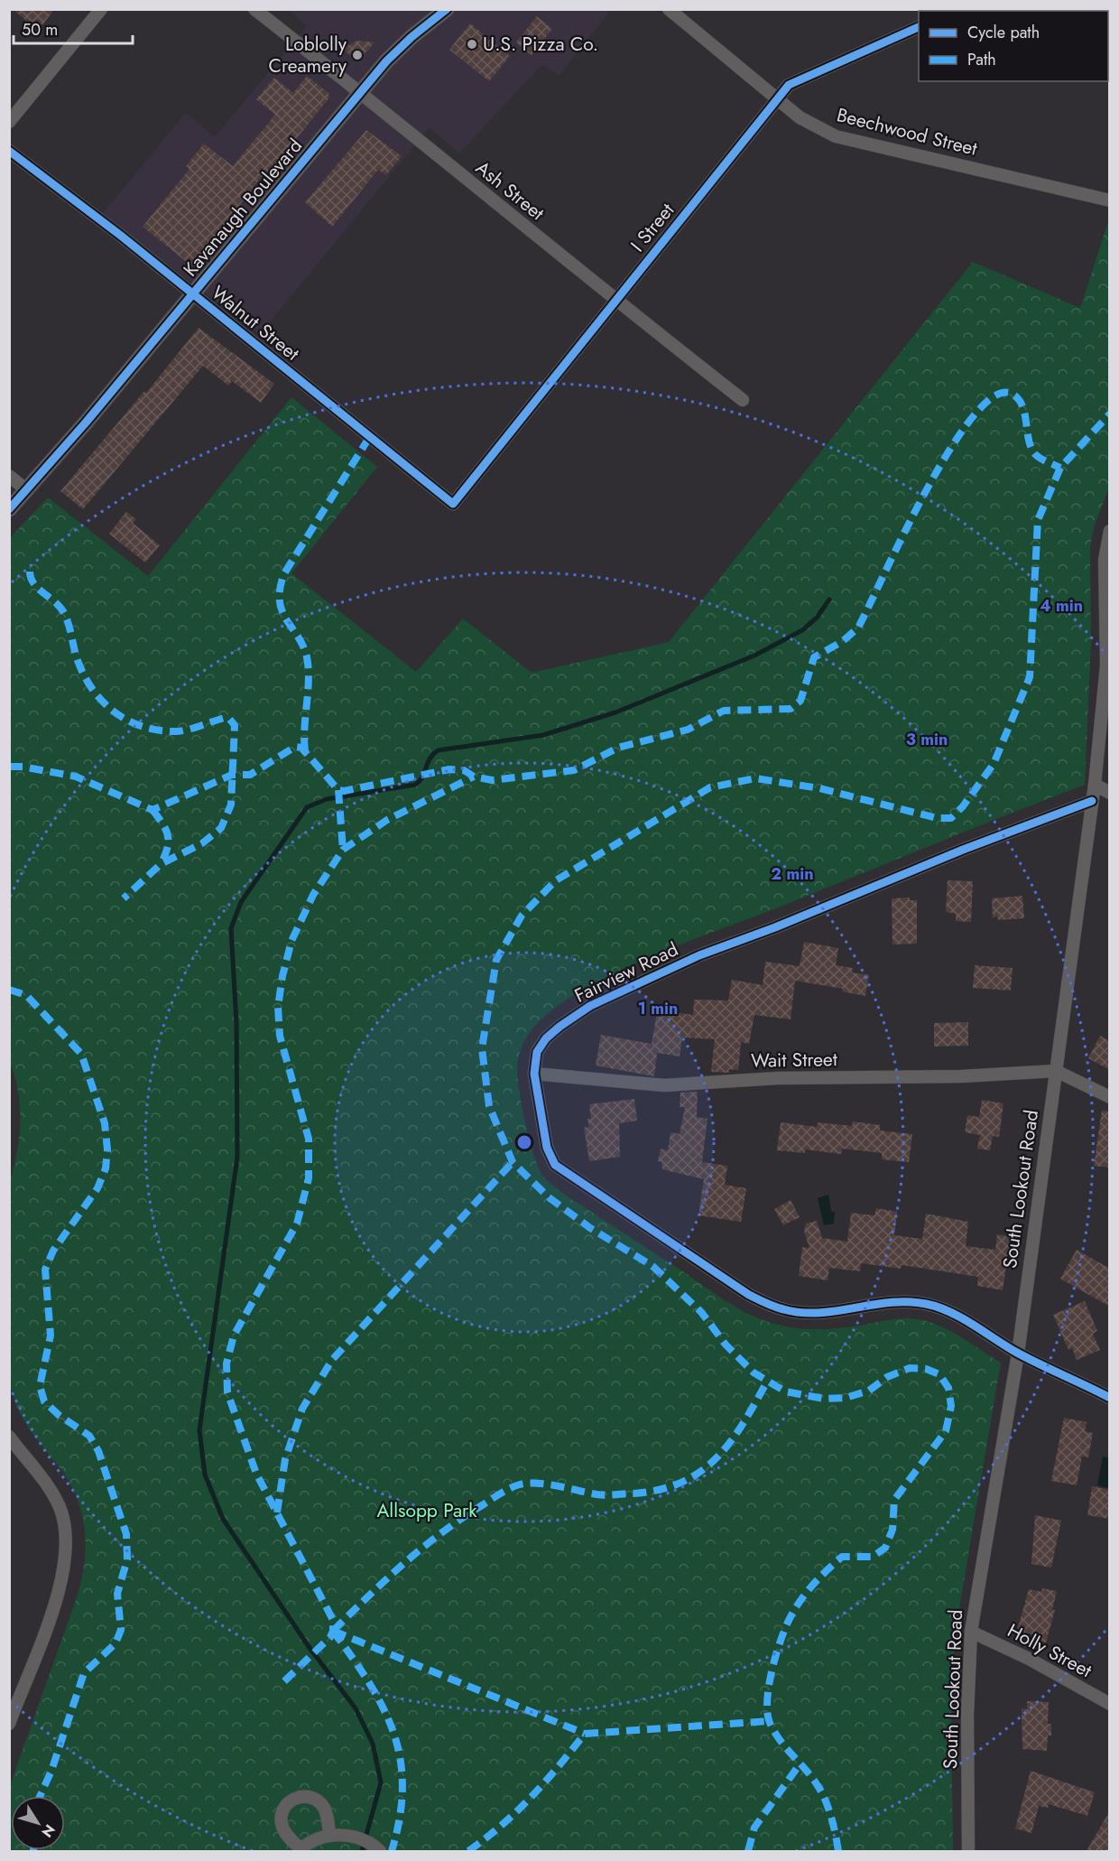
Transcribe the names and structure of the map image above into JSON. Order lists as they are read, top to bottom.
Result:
{
  "streets": {
    "street": [
      "Beechwood Street",
      "Ash Street",
      "Kavanaugh Boulevard",
      "I Street",
      "Walnut Street",
      "Fairview Road",
      "Wait Street",
      "South Lookout Road",
      "Holly Street"
    ]
  },
  "crossings": [
    ["Beechwood Street", "I Street"],
    ["Ash Street", "Kavanaugh Boulevard"],
    ["Ash Street", "I Street"],
    ["Kavanaugh Boulevard", "Walnut Street"],
    ["I Street", "Walnut Street"],
    ["Fairview Road", "Wait Street"],
    ["Fairview Road", "South Lookout Road"],
    ["Wait Street", "South Lookout Road"],
    ["South Lookout Road", "Holly Street"]
  ],
  "parks": ["Allsopp Park"],
  "places": ["U.S. Pizza Co.", "Loblolly Creamery"],
  "legend": ["Cycle path", "Path"],
  "scale_bar": "50 m",
  "north": "bottom right",
  "rings": [
    "4 min",
    "3 min",
    "2 min",
    "1 min"
  ]
}
